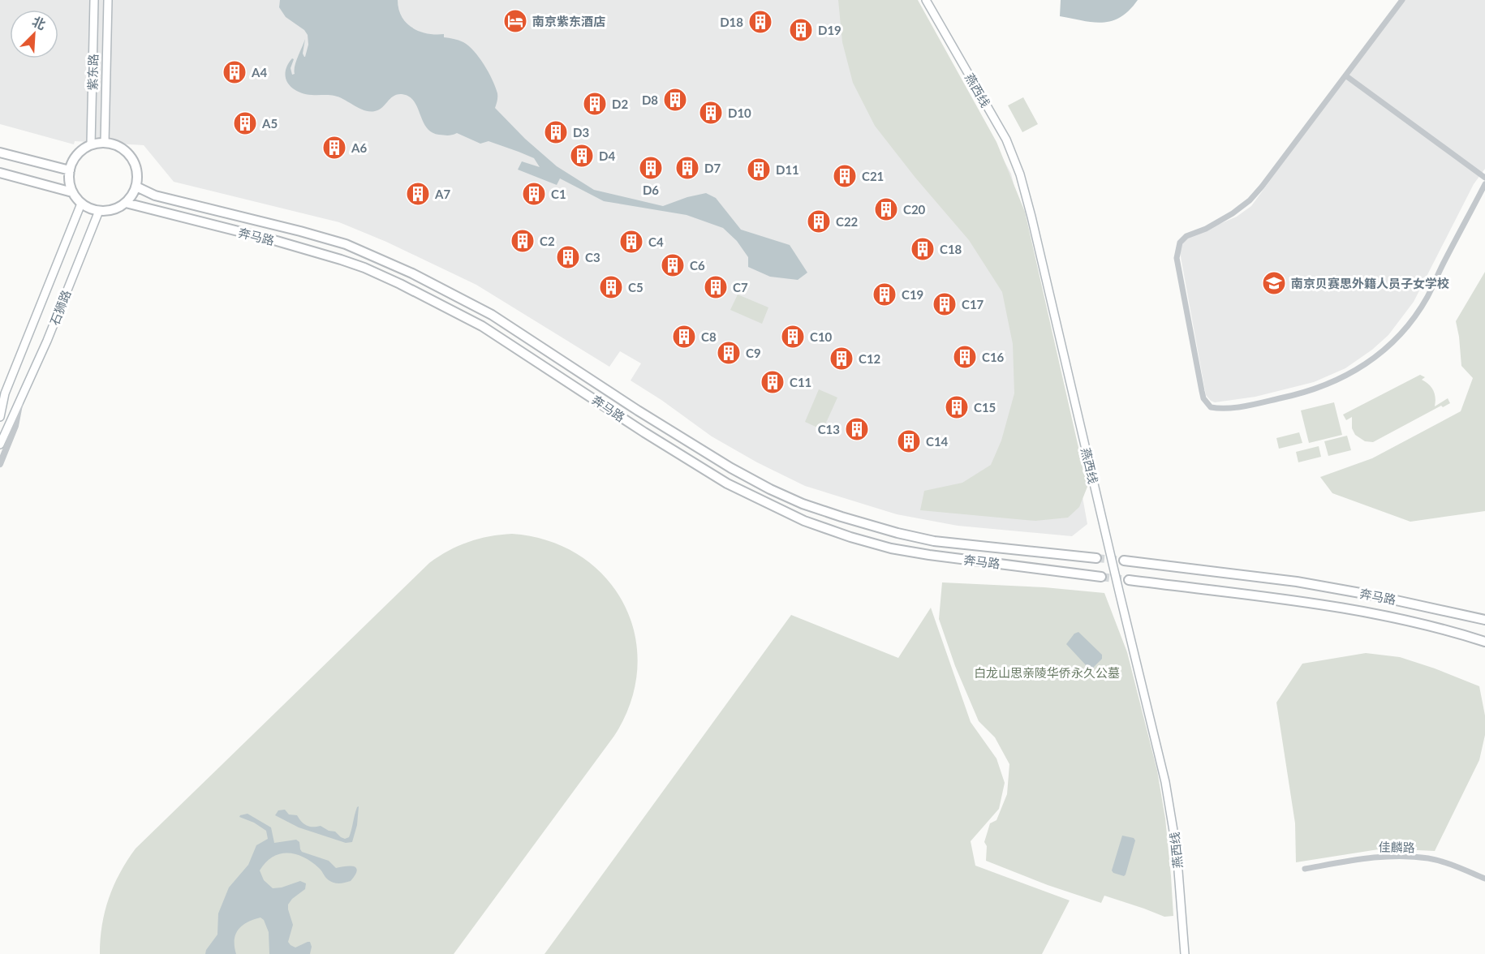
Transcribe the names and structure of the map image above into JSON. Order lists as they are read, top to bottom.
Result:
{
  "streets": {
    "main road": [
      "紫东路",
      "燕西线",
      "奔马路",
      "石狮路"
    ],
    "street": ["佳麟路"]
  },
  "crossings": [
    ["紫东路", "奔马路"],
    ["紫东路", "石狮路"],
    ["奔马路", "石狮路"]
  ],
  "parks": ["白龙山思亲陵华侨永久公墓"],
  "places": {
    "hotel": ["南京紫东酒店"],
    "building": [
      "D18",
      "D19",
      "A4",
      "D8",
      "D2",
      "D10",
      "A5",
      "D3",
      "A6",
      "D4",
      "D6",
      "D7",
      "D11",
      "C21",
      "A7",
      "C1",
      "C20",
      "C22",
      "C2",
      "C4",
      "C18",
      "C3",
      "C6",
      "C5",
      "C7",
      "C19",
      "C17",
      "C8",
      "C10",
      "C9",
      "C16",
      "C12",
      "C11",
      "C15",
      "C13",
      "C14"
    ],
    "school or university": ["南京贝赛思外籍人员子女学校"]
  },
  "north": "top right"
}
